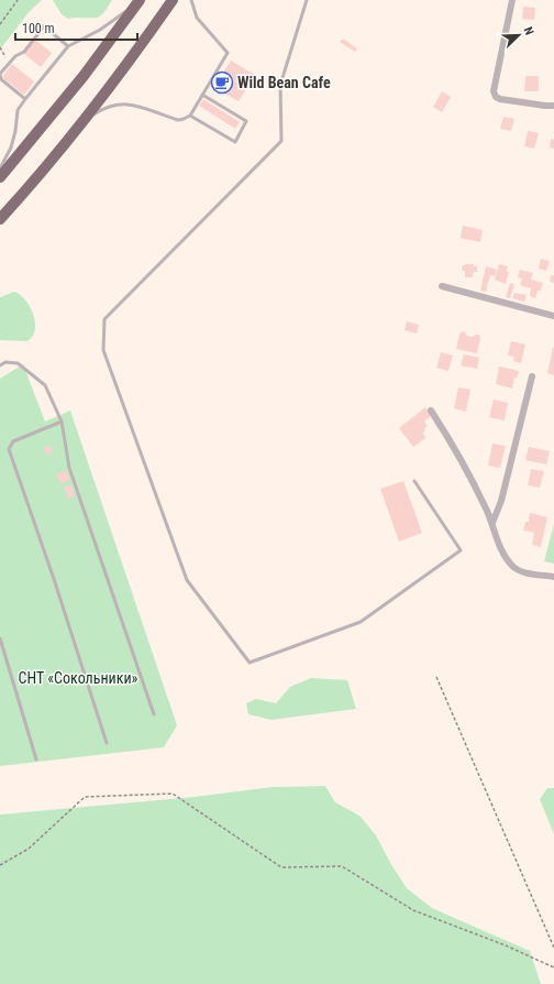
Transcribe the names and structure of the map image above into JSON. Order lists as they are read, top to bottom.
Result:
{
  "parks": ["СНТ «Сокольники»"],
  "places": {
    "cafe": ["Wild Bean Cafe"]
  },
  "scale_bar": "100 m",
  "north": "top right"
}
